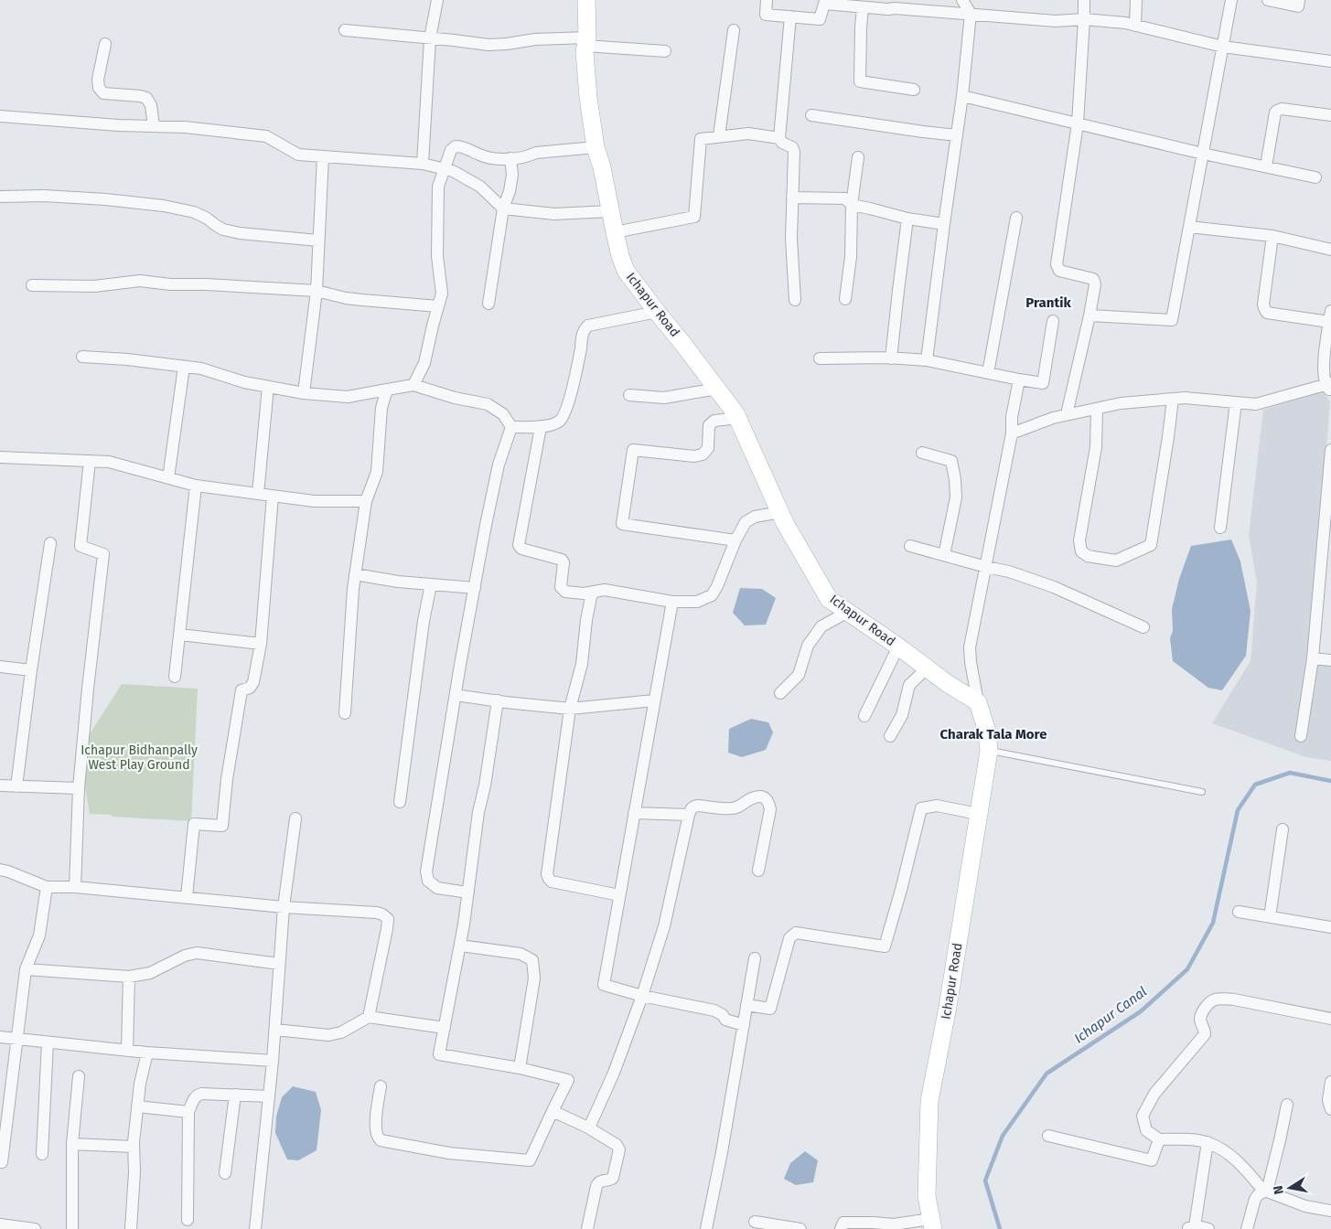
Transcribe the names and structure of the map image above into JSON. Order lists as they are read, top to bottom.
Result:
{
  "streets": {
    "street": ["Ichapur Road"]
  },
  "districts": ["Prantik", "Charak Tala More"],
  "water": ["Ichapur Canal"],
  "parks": ["Ichapur Bidhanpally West Play Ground"],
  "north": "left"
}
